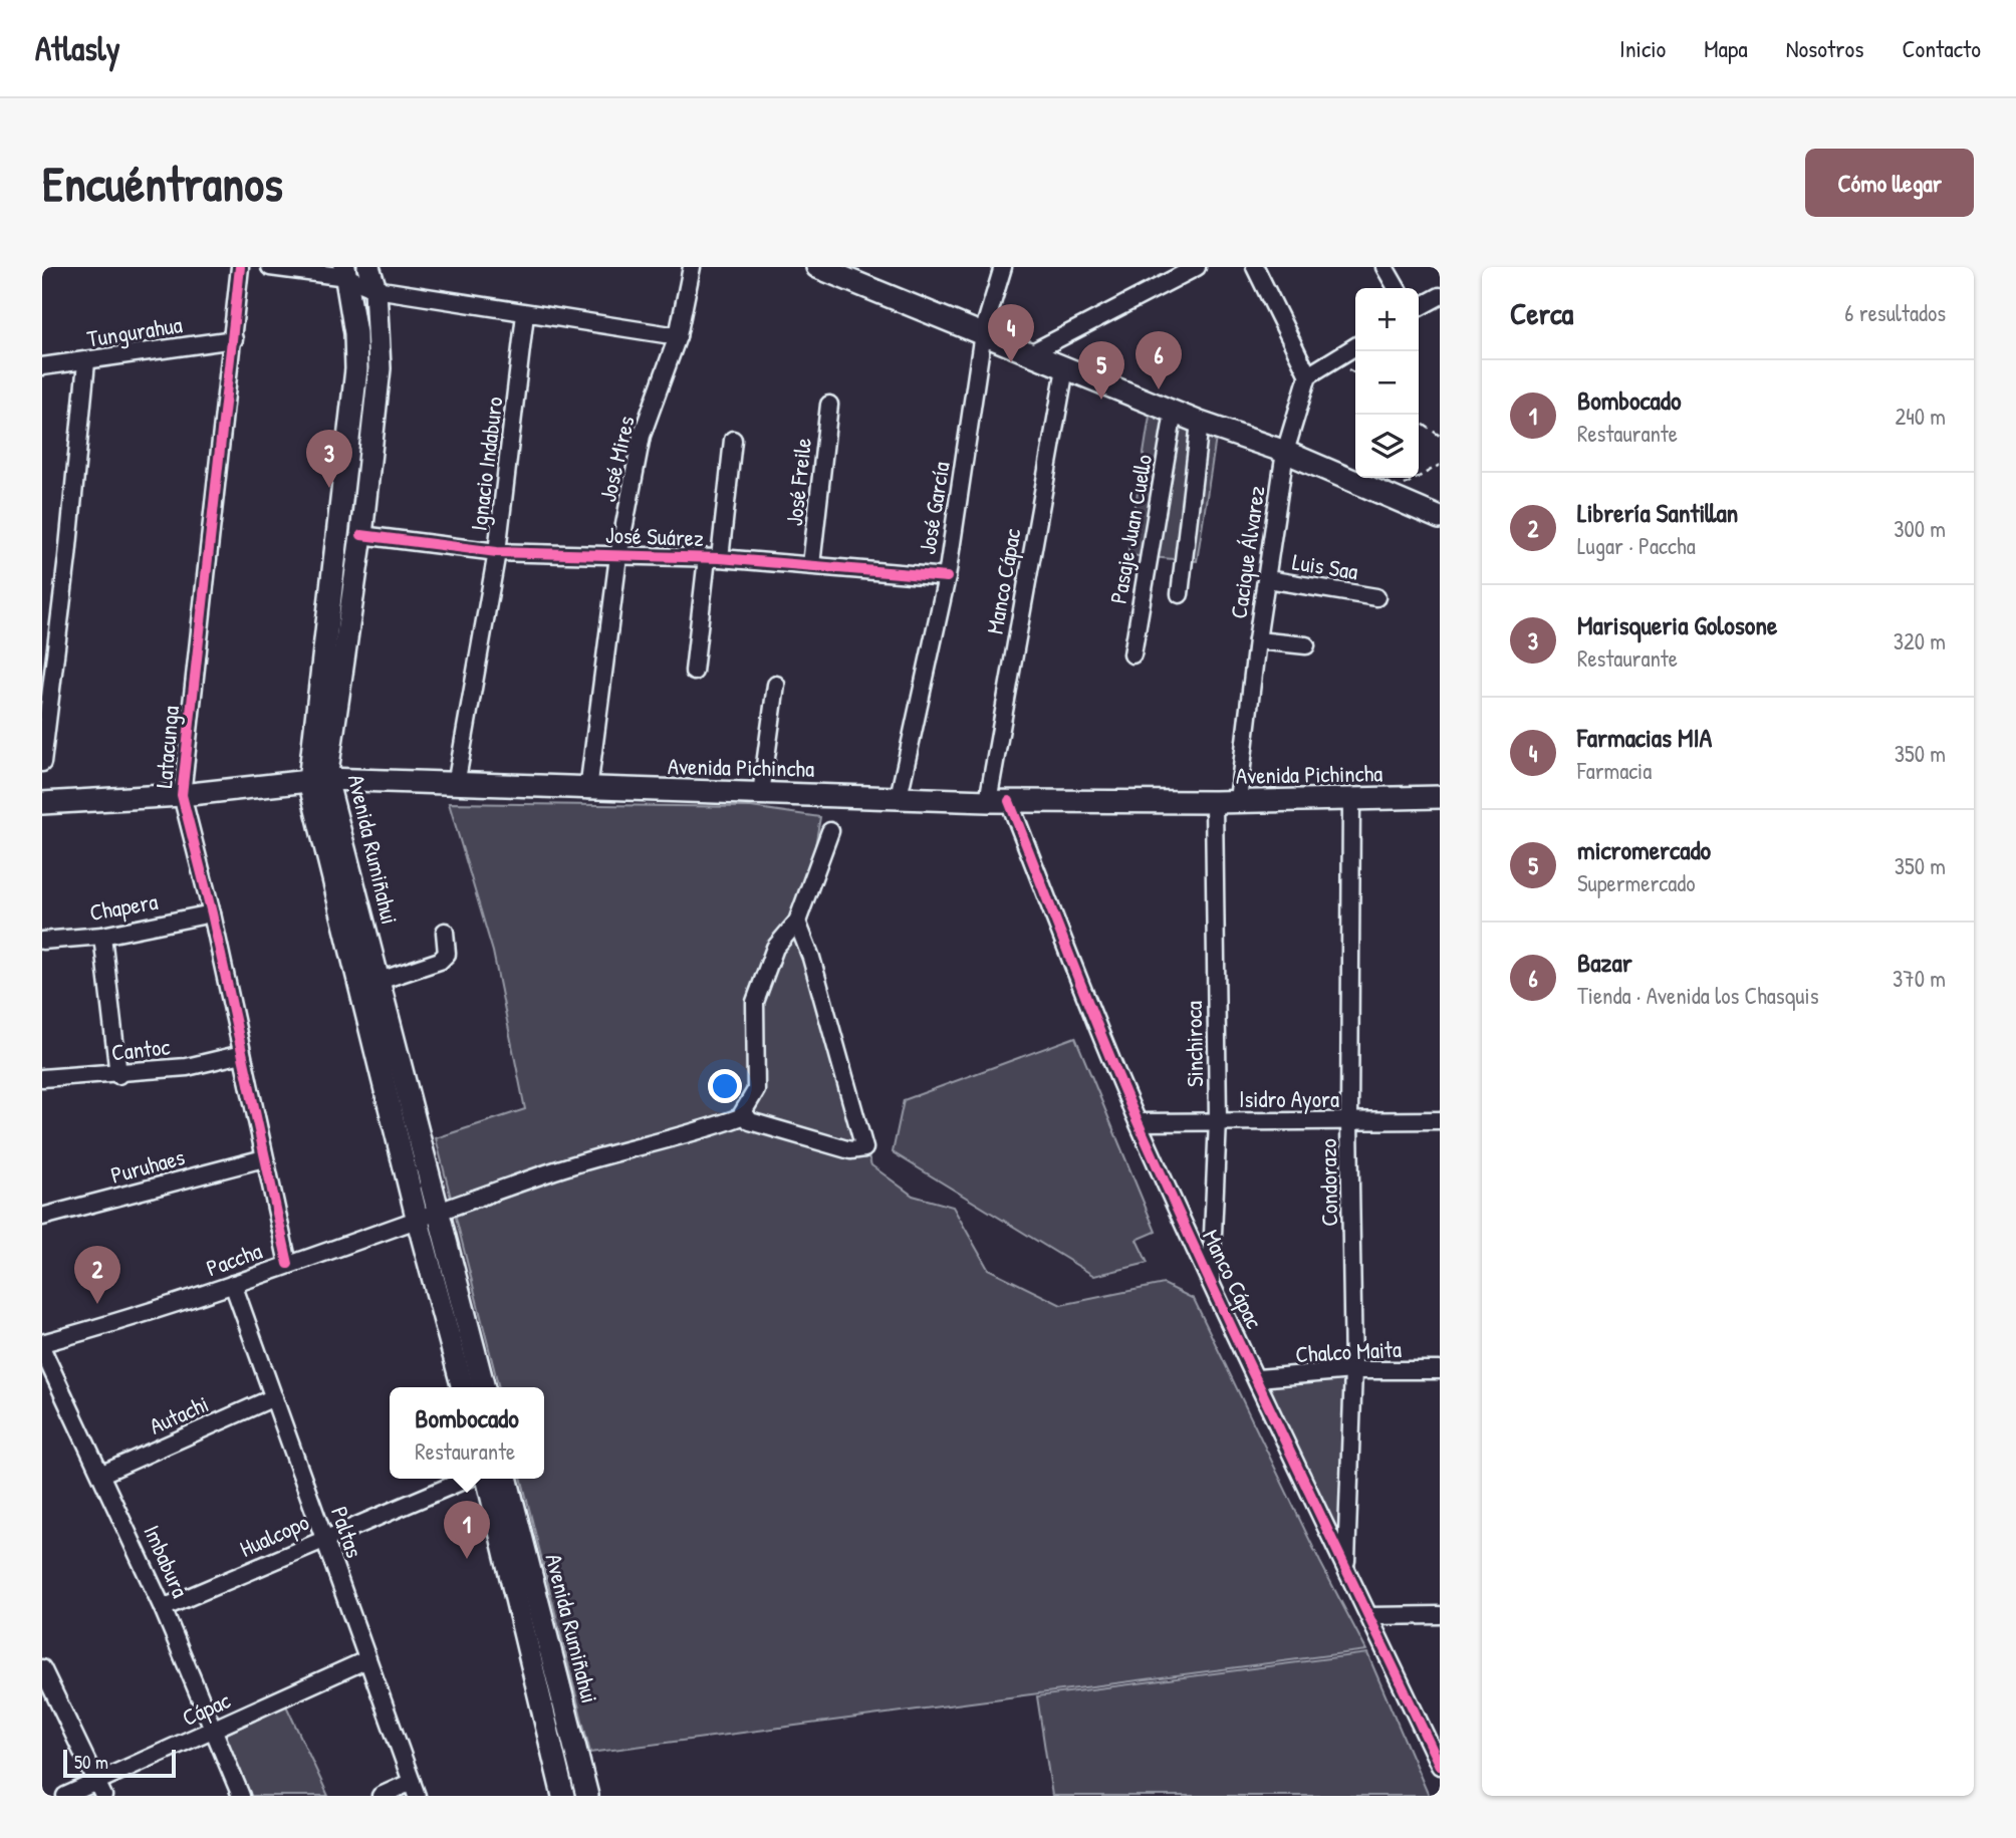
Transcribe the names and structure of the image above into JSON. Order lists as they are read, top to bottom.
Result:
{
  "streets": {
    "main road": ["Avenida Pichincha", "Avenida Rumiñahui"],
    "street": [
      "Tungurahua",
      "José Mires",
      "Ignacio Indaburo",
      "José Freile",
      "José García",
      "Pasaje Juan Cuello",
      "José Suárez",
      "Cacique Álvarez",
      "Luis Saa",
      "Manco Cápac",
      "Latacunga",
      "Chapera",
      "Sinchiroca",
      "Cantoc",
      "Isidro Ayora",
      "Puruhaes",
      "Condorazo",
      "Paccha",
      "Chalco Maita",
      "Autachi",
      "Paltas",
      "Hualcopo",
      "Imbabura",
      "Cápac"
    ]
  },
  "crossings": [
    ["Tungurahua", "Latacunga"],
    ["José Mires", "José Suárez"],
    ["José Mires", "Avenida Pichincha"],
    ["Ignacio Indaburo", "José Suárez"],
    ["Ignacio Indaburo", "Avenida Pichincha"],
    ["José Freile", "José Suárez"],
    ["José García", "José Suárez"],
    ["José García", "Avenida Pichincha"],
    ["José Suárez", "Avenida Rumiñahui"],
    ["Cacique Álvarez", "Luis Saa"],
    ["Cacique Álvarez", "Avenida Pichincha"],
    ["Manco Cápac", "Avenida Pichincha"],
    ["Manco Cápac", "Sinchiroca"],
    ["Manco Cápac", "Isidro Ayora"],
    ["Manco Cápac", "Condorazo"],
    ["Manco Cápac", "Chalco Maita"],
    ["Latacunga", "Avenida Pichincha"],
    ["Latacunga", "Chapera"],
    ["Latacunga", "Cantoc"],
    ["Latacunga", "Puruhaes"],
    ["Latacunga", "Paccha"],
    ["Avenida Pichincha", "Avenida Rumiñahui"],
    ["Avenida Pichincha", "Sinchiroca"],
    ["Avenida Pichincha", "Condorazo"],
    ["Avenida Rumiñahui", "Paccha"],
    ["Sinchiroca", "Isidro Ayora"],
    ["Isidro Ayora", "Condorazo"],
    ["Condorazo", "Chalco Maita"],
    ["Paccha", "Paltas"],
    ["Autachi", "Paltas"],
    ["Autachi", "Imbabura"],
    ["Paltas", "Hualcopo"],
    ["Paltas", "Cápac"],
    ["Hualcopo", "Imbabura"],
    ["Imbabura", "Cápac"]
  ],
  "scale_bar": "50 m",
  "page": {
    "header": "Atlasly",
    "nav": [
      "Inicio",
      "Mapa",
      "Nosotros",
      "Contacto"
    ],
    "buttons": "Cómo llegar",
    "title": "Encuéntranos",
    "heading": ["Cerca", "6 resultados"],
    "map_buttons": ["+", "−"],
    "pins": [
      "4",
      "6",
      "5",
      "3",
      "2",
      "1"
    ],
    "list": [
      {
        "mark": "1",
        "name": "Bombocado",
        "note": "Restaurante",
        "value": "240 m"
      },
      {
        "mark": "2",
        "name": "Librería Santillan",
        "note": "Lugar · Paccha",
        "value": "300 m"
      },
      {
        "mark": "3",
        "name": "Marisqueria Golosone",
        "note": "Restaurante",
        "value": "320 m"
      },
      {
        "mark": "4",
        "name": "Farmacias MIA",
        "note": "Farmacia",
        "value": "350 m"
      },
      {
        "mark": "5",
        "name": "micromercado",
        "note": "Supermercado",
        "value": "350 m"
      },
      {
        "mark": "6",
        "name": "Bazar",
        "note": "Tienda · Avenida los Chasquis",
        "value": "370 m"
      }
    ],
    "popup": ["Bombocado", "Restaurante"],
    "scale": "50 m"
  }
}
